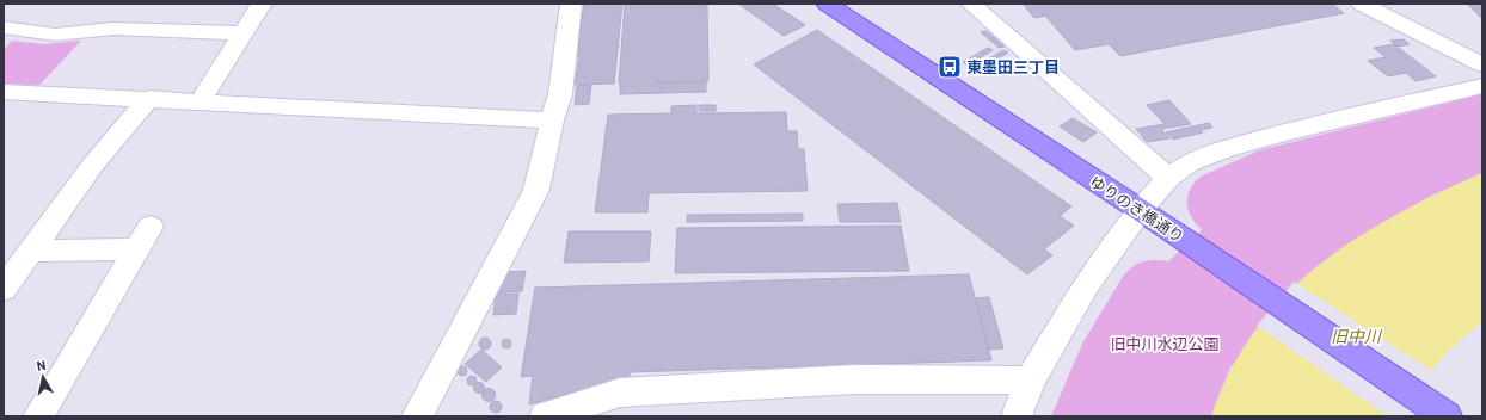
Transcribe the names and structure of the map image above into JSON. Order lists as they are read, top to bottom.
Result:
{
  "streets": {
    "main road": ["ゆりのき橋通り"]
  },
  "water": ["旧中川"],
  "parks": ["旧中川水辺公園"],
  "places": {
    "bus stop": ["東墨田三丁目"]
  },
  "north": "top"
}
